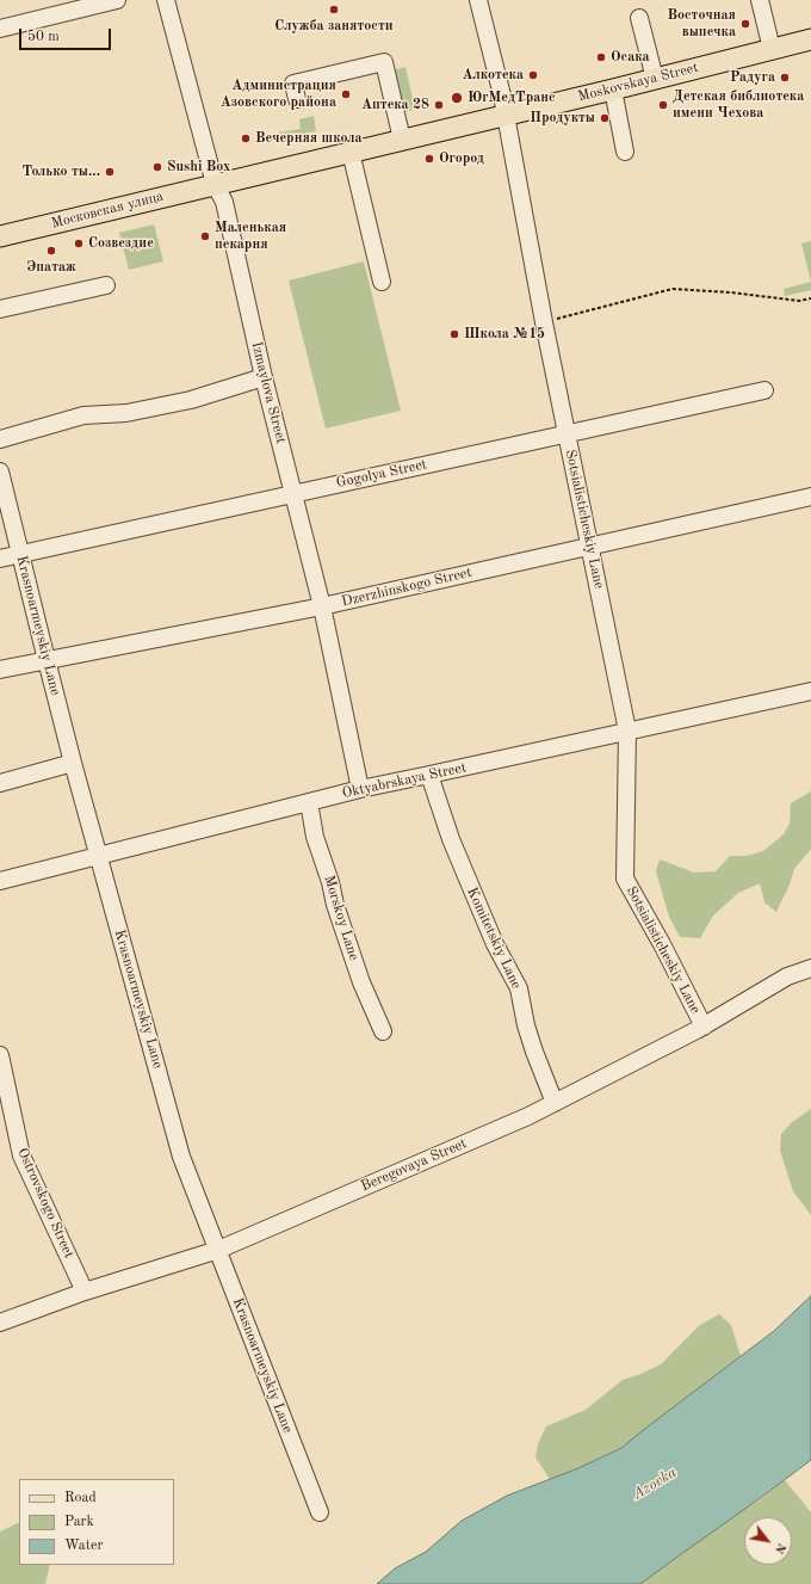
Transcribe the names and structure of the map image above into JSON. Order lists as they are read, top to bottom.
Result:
{
  "streets": {
    "main road": ["Moskovskaya Street", "Московская улица"],
    "street": [
      "Izmaylova Street",
      "Gogolya Street",
      "Sotsialisticheskiy Lane",
      "Dzerzhinskogo Street",
      "Krasnoarmeyskiy Lane",
      "Oktyabrskaya Street",
      "Morskoy Lane",
      "Komitetskiy Lane",
      "Beregovaya Street",
      "Ostrovskogo Street"
    ]
  },
  "crossings": [
    ["Moskovskaya Street", "Московская улица"],
    ["Moskovskaya Street", "Izmaylova Street"],
    ["Moskovskaya Street", "Sotsialisticheskiy Lane"],
    ["Московская улица", "Izmaylova Street"],
    ["Izmaylova Street", "Gogolya Street"],
    ["Izmaylova Street", "Dzerzhinskogo Street"],
    ["Izmaylova Street", "Oktyabrskaya Street"],
    ["Gogolya Street", "Sotsialisticheskiy Lane"],
    ["Gogolya Street", "Krasnoarmeyskiy Lane"],
    ["Sotsialisticheskiy Lane", "Dzerzhinskogo Street"],
    ["Sotsialisticheskiy Lane", "Oktyabrskaya Street"],
    ["Sotsialisticheskiy Lane", "Beregovaya Street"],
    ["Dzerzhinskogo Street", "Krasnoarmeyskiy Lane"],
    ["Krasnoarmeyskiy Lane", "Oktyabrskaya Street"],
    ["Krasnoarmeyskiy Lane", "Beregovaya Street"],
    ["Oktyabrskaya Street", "Morskoy Lane"],
    ["Oktyabrskaya Street", "Komitetskiy Lane"],
    ["Komitetskiy Lane", "Beregovaya Street"],
    ["Beregovaya Street", "Ostrovskogo Street"]
  ],
  "water": ["Azovka"],
  "places": [
    "Служба занятости",
    "Восточная выпечка",
    "Осака",
    "Алкотека",
    "Радуга",
    "Администрация Азовского района",
    "ЮгМедТранс",
    "Аптека 28",
    "Детская библиотека имени Чехова",
    "Продукты",
    "Вечерняя школа",
    "Огород",
    "Sushi Box",
    "Только ты...",
    "Маленькая пекарня",
    "Созвездие",
    "Эпатаж",
    "Школа №15"
  ],
  "legend": ["Road", "Park", "Water"],
  "scale_bar": "50 m",
  "north": "bottom right"
}
